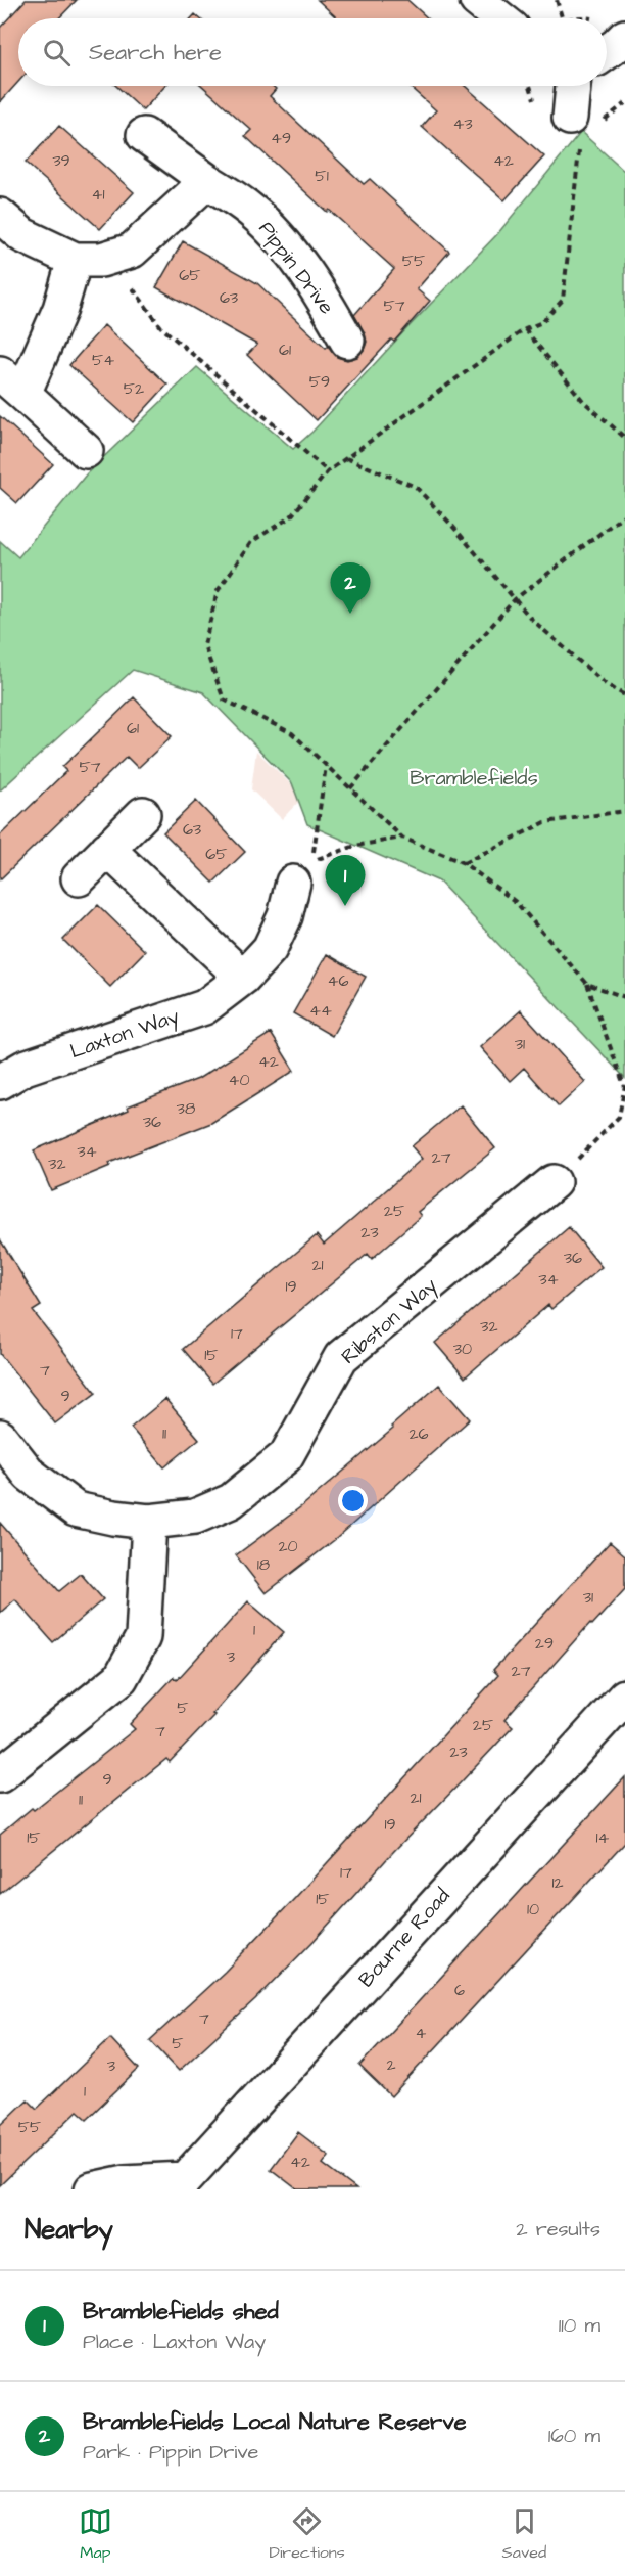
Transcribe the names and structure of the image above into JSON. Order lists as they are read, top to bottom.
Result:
{
  "streets": {
    "street": [
      "Pippin Drive",
      "Laxton Way",
      "Ribston Way",
      "Bourne Road"
    ]
  },
  "parks": ["Bramblefields"],
  "house_numbers": [
    "43",
    "49",
    "39",
    "42",
    "51",
    "41",
    "55",
    "65",
    "63",
    "57",
    "61",
    "54",
    "59",
    "52",
    "61",
    "57",
    "63",
    "65",
    "46",
    "44",
    "31",
    "42",
    "40",
    "38",
    "36",
    "34",
    "27",
    "32",
    "25",
    "23",
    "36",
    "21",
    "34",
    "19",
    "32",
    "17",
    "30",
    "15",
    "7",
    "9",
    "11",
    "26",
    "20",
    "18",
    "31",
    "1",
    "29",
    "3",
    "27",
    "5",
    "25",
    "7",
    "23",
    "9",
    "21",
    "11",
    "19",
    "15",
    "14",
    "17",
    "12",
    "15",
    "10",
    "6",
    "7",
    "4",
    "5",
    "2",
    "3",
    "1",
    "55",
    "42"
  ],
  "page": {
    "search": "Search here",
    "pins": ["2", "1"],
    "heading": ["Nearby", "2 results"],
    "list": [
      {
        "mark": "1",
        "name": "Bramblefields shed",
        "note": "Place · Laxton Way",
        "value": "110 m"
      },
      {
        "mark": "2",
        "name": "Bramblefields Local Nature Reserve",
        "note": "Park · Pippin Drive",
        "value": "160 m"
      }
    ],
    "nav": ["Map", "Directions", "Saved"]
  }
}
